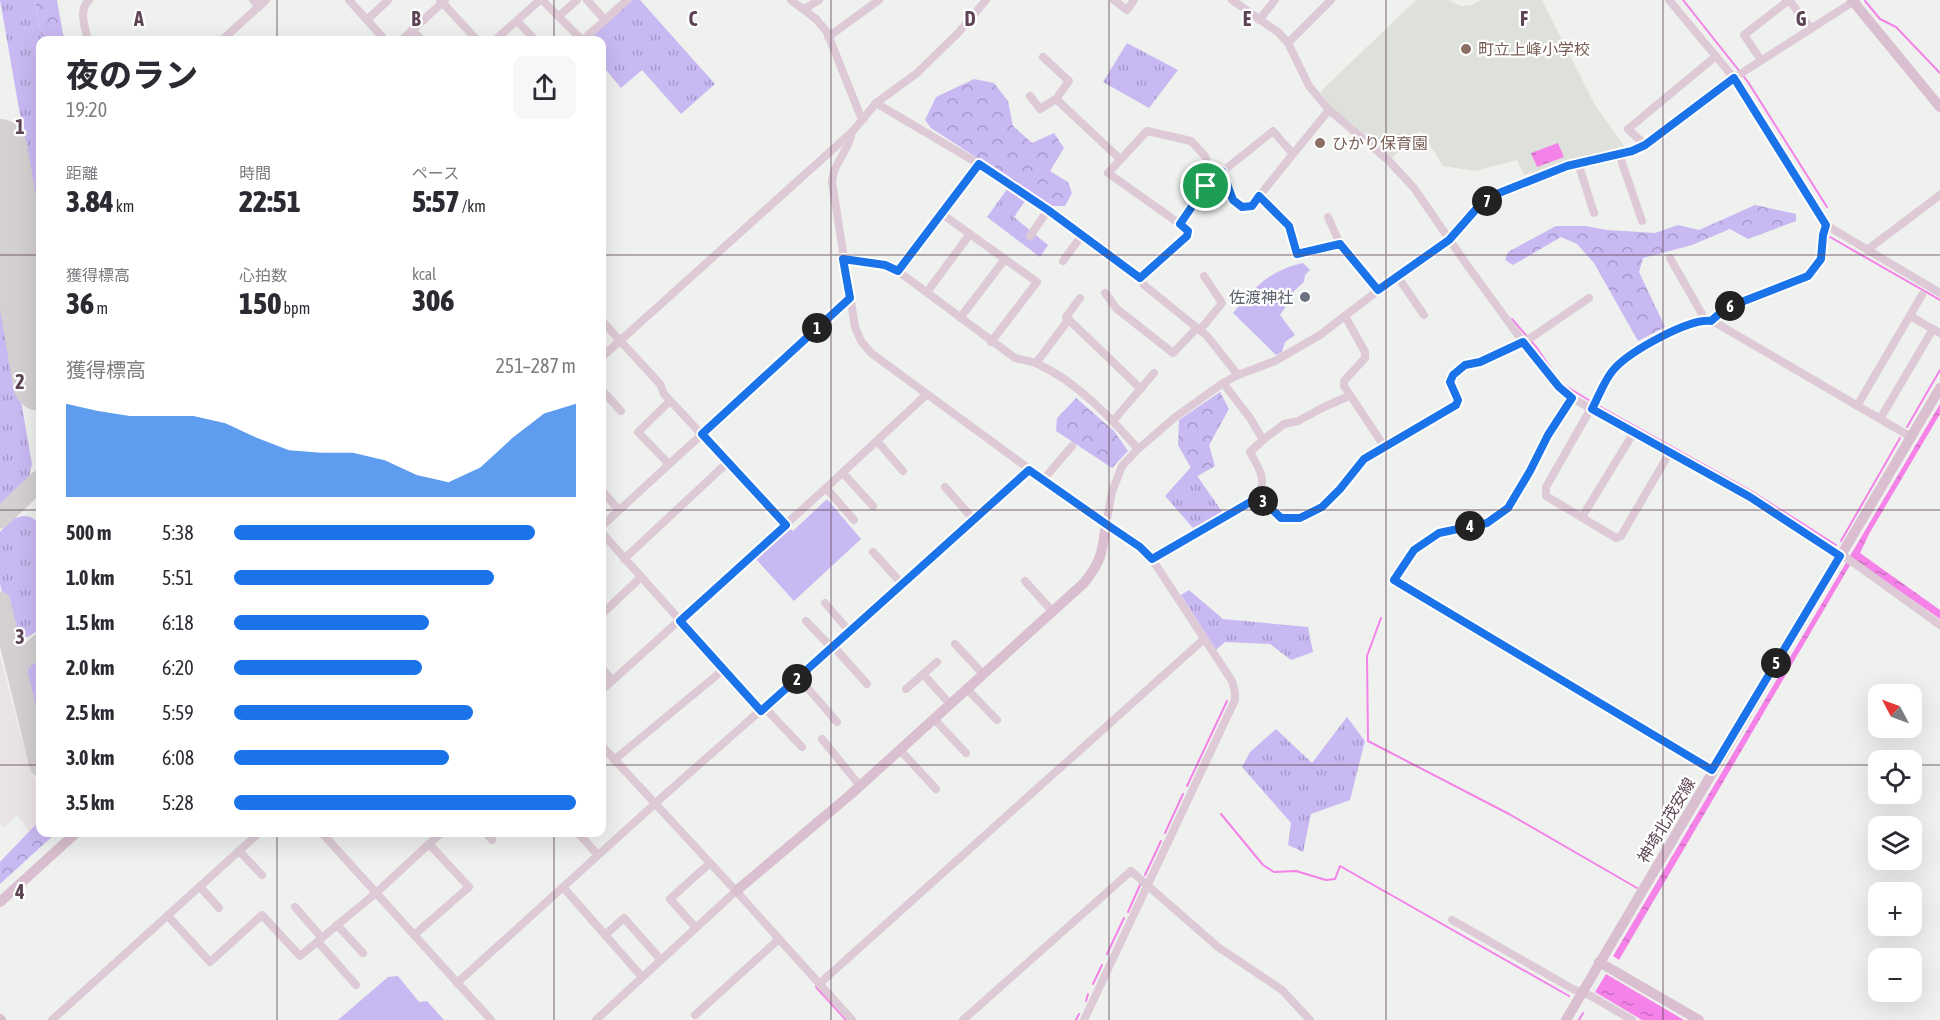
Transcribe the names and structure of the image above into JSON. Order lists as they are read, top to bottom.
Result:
{
  "streets": {
    "main road": ["神埼北茂安線"]
  },
  "places": ["町立上峰小学校", "ひかり保育園", "佐渡神社"],
  "north": "top left",
  "page": {
    "heading": ["夜のラン", "19:20"],
    "stats": [
      ["距離", "3.84 km"],
      ["時間", "22:51"],
      ["ペース", "5:57 /km"],
      ["獲得標高", "36 m"],
      ["心拍数", "150 bpm"],
      ["kcal", "306"]
    ],
    "pins": [
      "7",
      "6",
      "1",
      "3",
      "4",
      "5",
      "2"
    ],
    "chart": ["獲得標高", "251–287 m"],
    "list": [
      {
        "name": "500 m",
        "note": "5:38"
      },
      {
        "name": "1.0 km",
        "note": "5:51"
      },
      {
        "name": "1.5 km",
        "note": "6:18"
      },
      {
        "name": "2.0 km",
        "note": "6:20"
      },
      {
        "name": "2.5 km",
        "note": "5:59"
      },
      {
        "name": "3.0 km",
        "note": "6:08"
      },
      {
        "name": "3.5 km",
        "note": "5:28"
      }
    ],
    "map_buttons": ["+", "−"]
  },
  "grid": {
    "columns": [
      "A",
      "B",
      "C",
      "D",
      "E",
      "F",
      "G"
    ],
    "rows": [
      "1",
      "2",
      "3",
      "4"
    ]
  }
}
